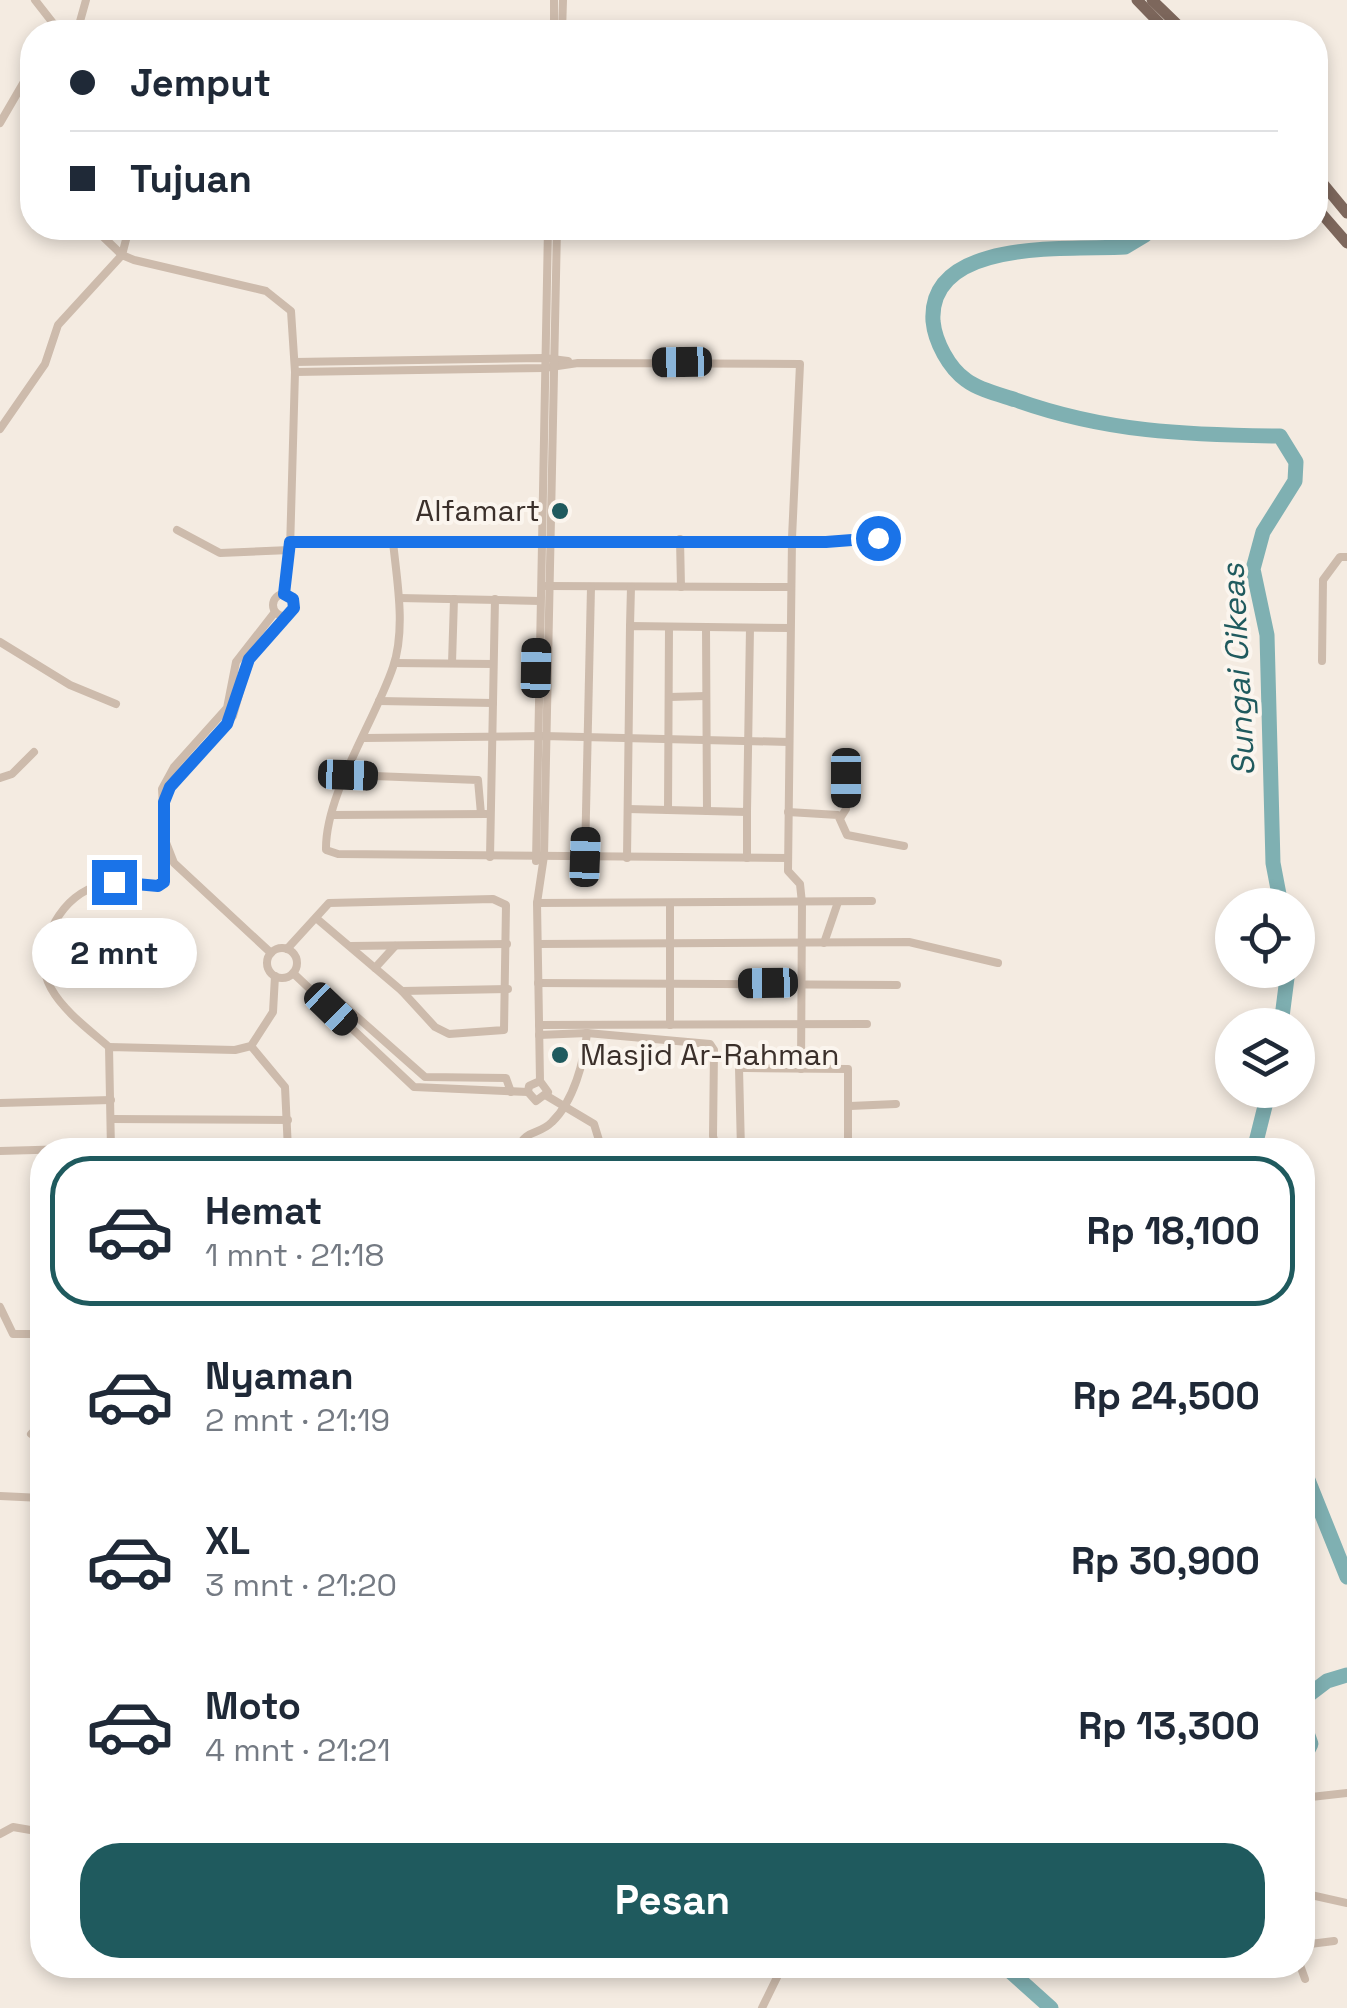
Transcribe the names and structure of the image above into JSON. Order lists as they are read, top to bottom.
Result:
{
  "water": ["Sungai Cikeas"],
  "places": ["Alfamart", "Masjid Ar-Rahman"],
  "page": {
    "banner": ["Jemput", "Tujuan"],
    "bubble": "2 mnt",
    "list": [
      {
        "name": "Hemat",
        "note": "1 mnt · 21:18",
        "value": "Rp 18,100"
      },
      {
        "name": "Nyaman",
        "note": "2 mnt · 21:19",
        "value": "Rp 24,500"
      },
      {
        "name": "XL",
        "note": "3 mnt · 21:20",
        "value": "Rp 30,900"
      },
      {
        "name": "Moto",
        "note": "4 mnt · 21:21",
        "value": "Rp 13,300"
      }
    ],
    "buttons": "Pesan"
  }
}
